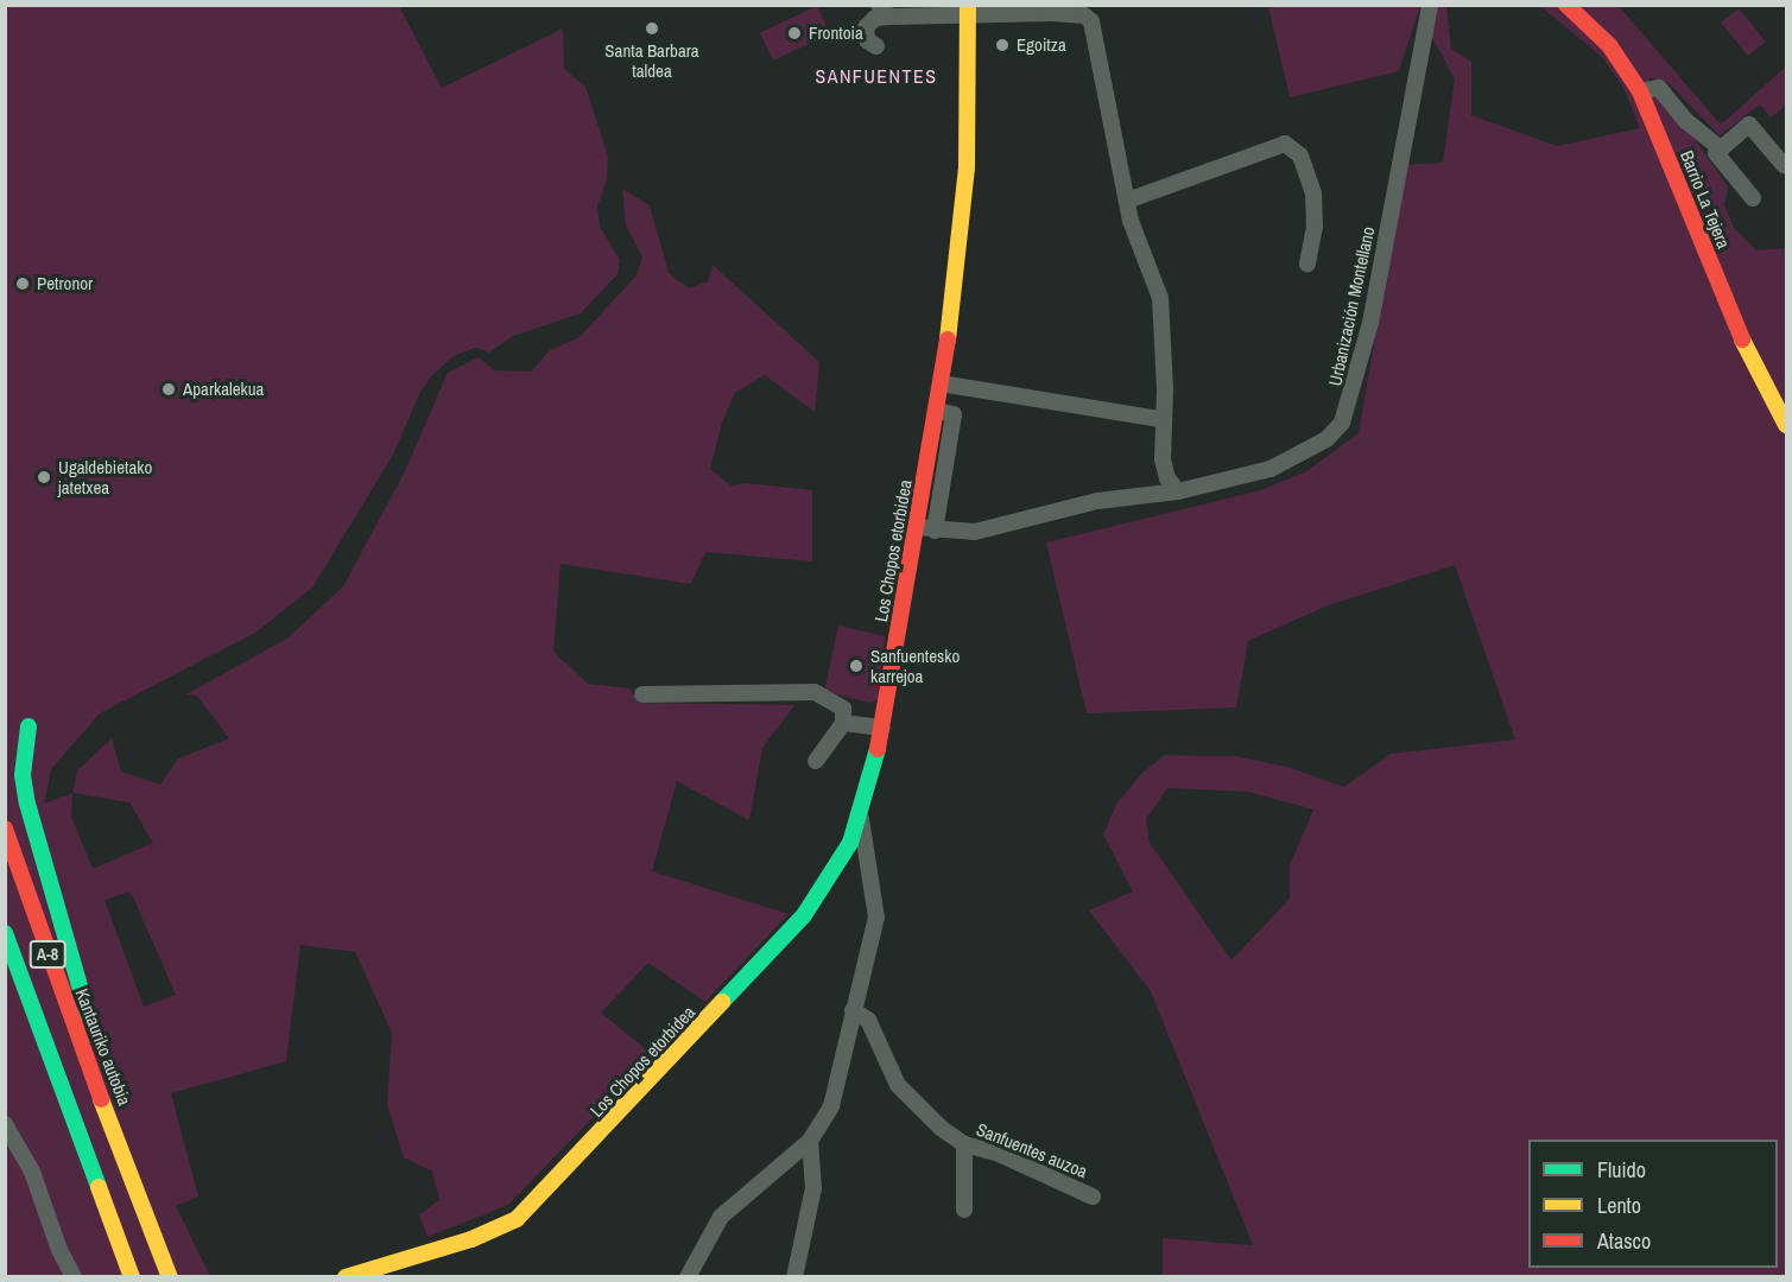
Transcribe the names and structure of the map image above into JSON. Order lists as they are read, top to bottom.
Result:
{
  "streets": {
    "main road": [
      "Barrio La Tejera",
      "Los Chopos etorbidea",
      "A-8",
      "Kantauriko autobia"
    ],
    "street": ["Urbanización Montellano", "Sanfuentes auzoa"]
  },
  "crossings": [
    ["Urbanización Montellano", "Los Chopos etorbidea"]
  ],
  "districts": ["SANFUENTES"],
  "places": [
    "Santa Barbara taldea",
    "Frontoia",
    "Egoitza",
    "Petronor",
    "Aparkalekua",
    "Ugaldebietako jatetxea",
    "Sanfuentesko karrejoa"
  ],
  "legend": ["Fluido", "Lento", "Atasco"]
}
